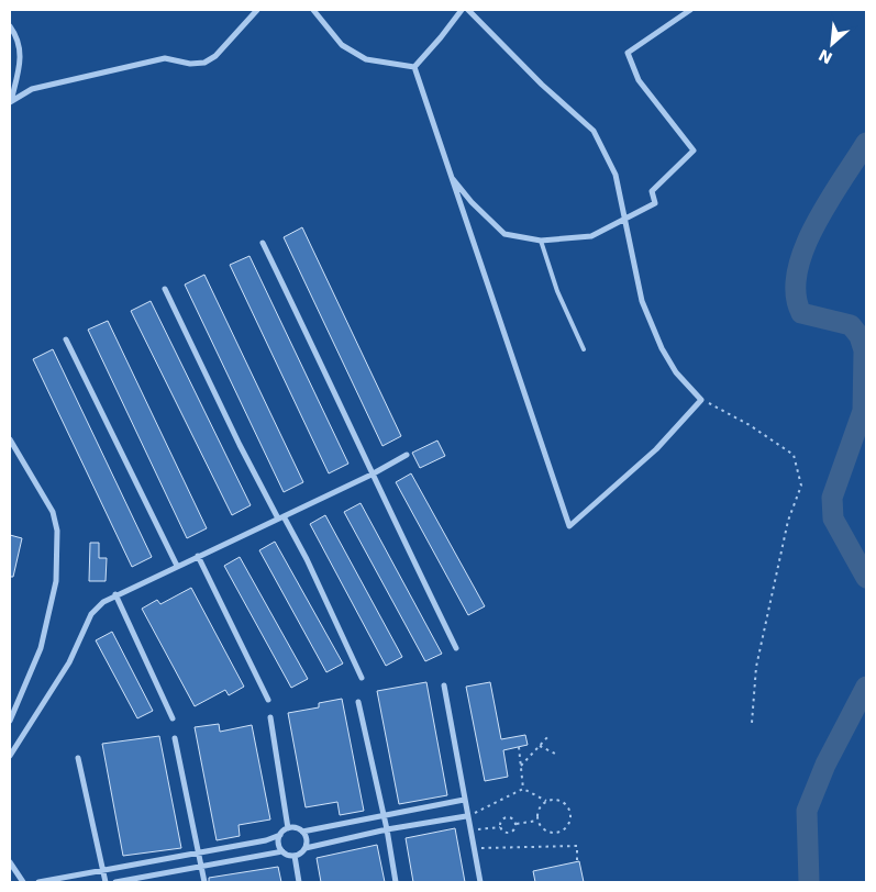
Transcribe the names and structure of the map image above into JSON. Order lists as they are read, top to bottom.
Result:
{
  "north": "bottom left"
}
